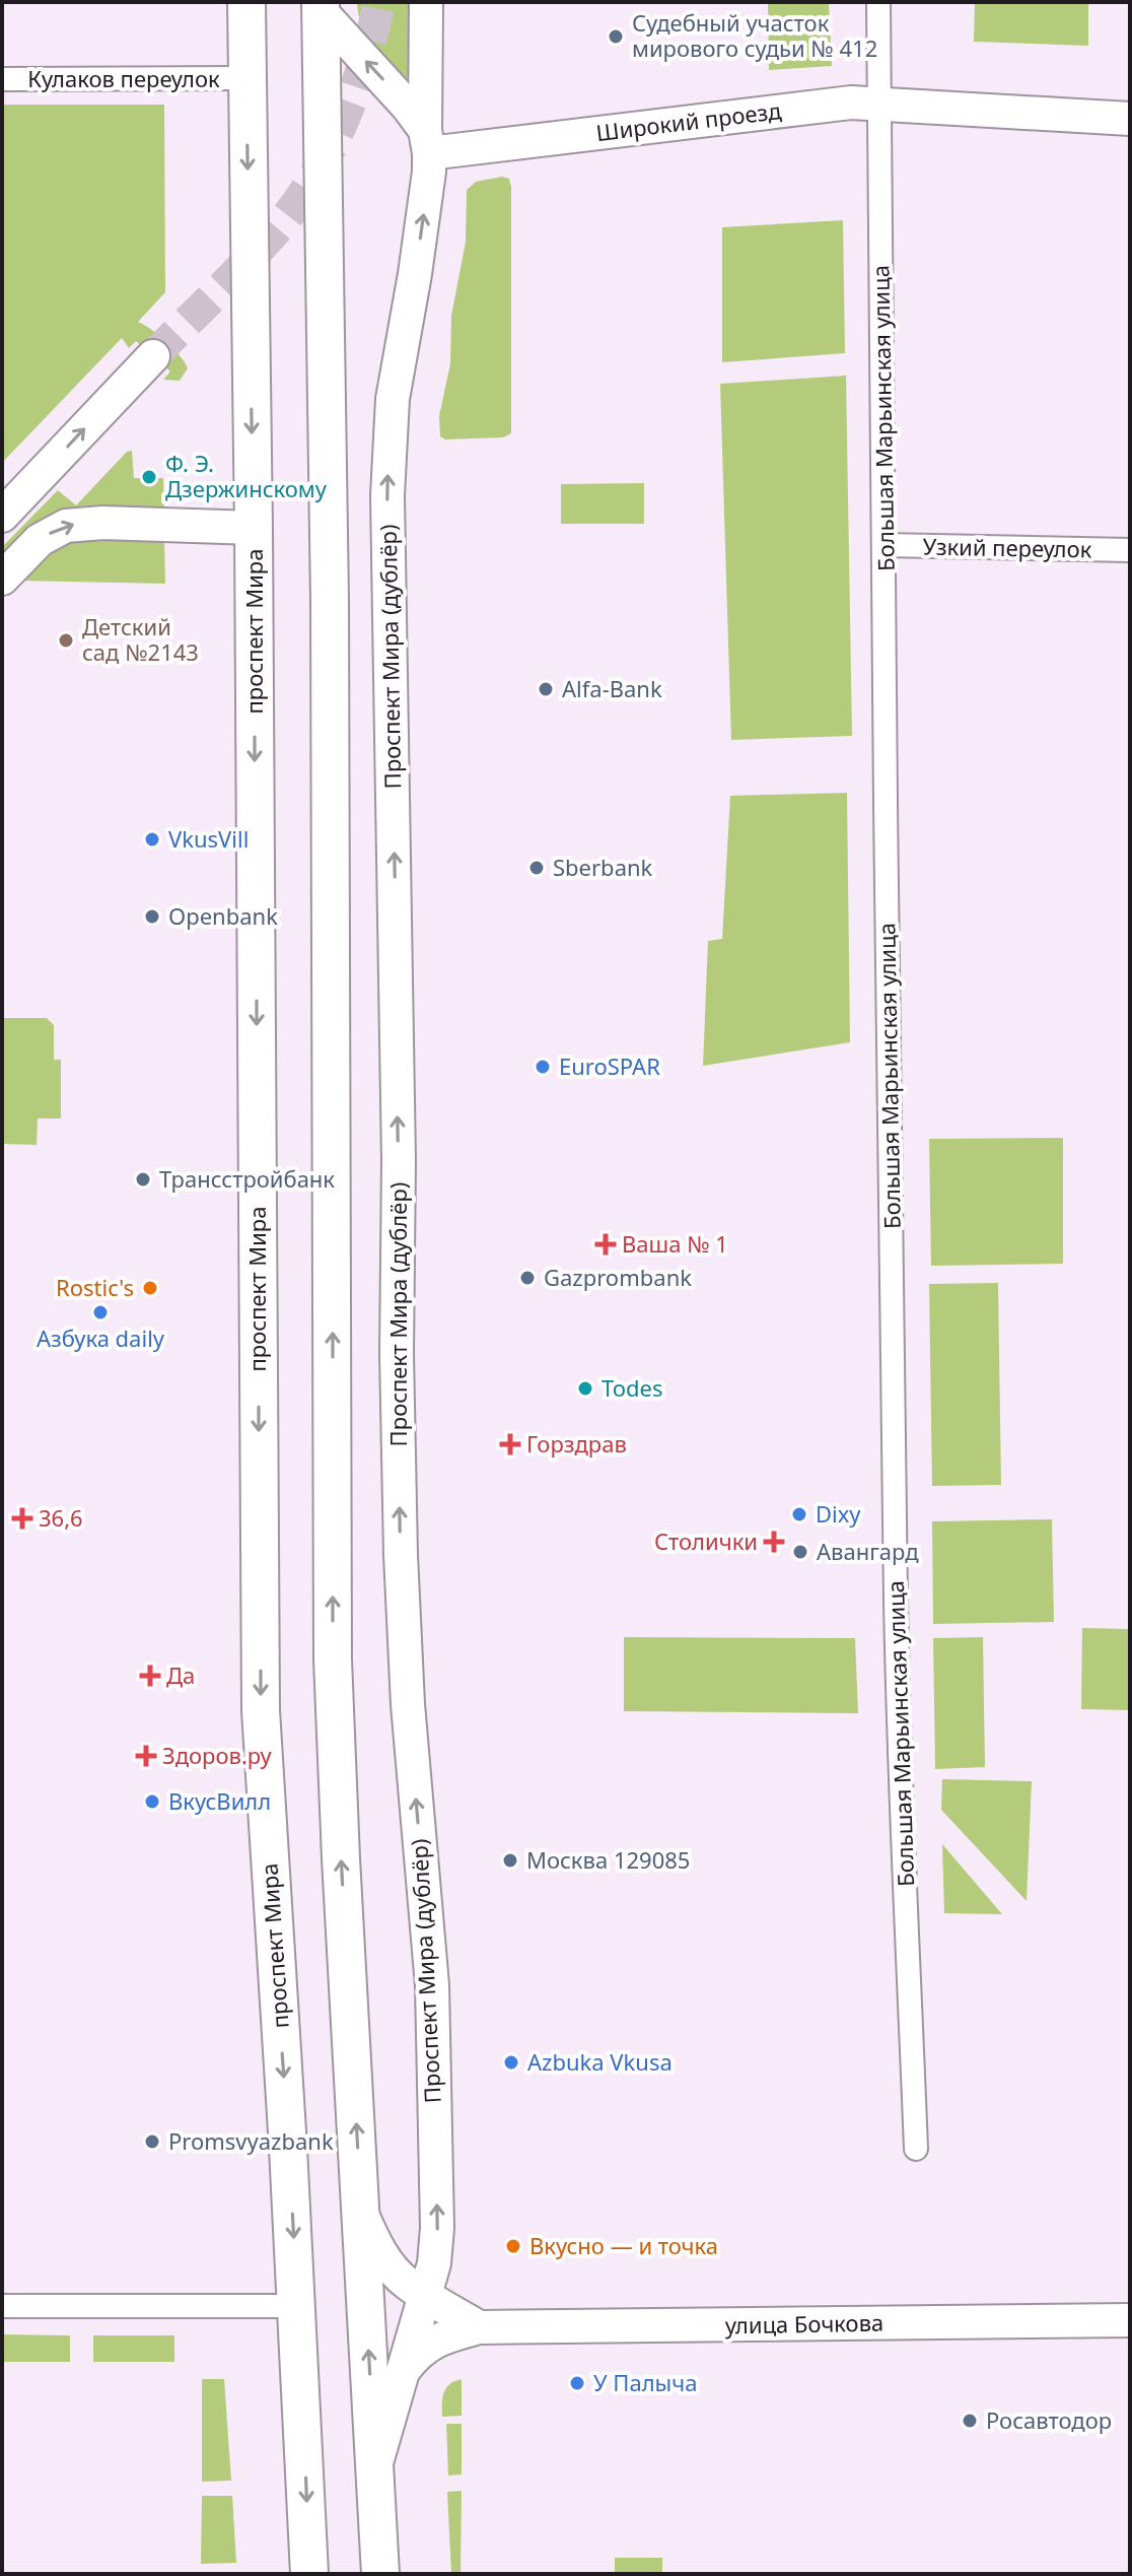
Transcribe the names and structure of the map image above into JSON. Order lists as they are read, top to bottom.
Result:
{
  "streets": {
    "main road": ["проспект Мира"],
    "street": [
      "Кулаков переулок",
      "Широкий проезд",
      "Большая Марьинская улица",
      "Узкий переулок",
      "Проспект Мира (дублёр)",
      "улица Бочкова"
    ]
  },
  "crossings": [
    ["Кулаков переулок", "проспект Мира"],
    ["Широкий проезд", "Большая Марьинская улица"],
    ["Широкий проезд", "Проспект Мира (дублёр)"],
    ["Большая Марьинская улица", "Узкий переулок"],
    ["Проспект Мира (дублёр)", "улица Бочкова"]
  ],
  "one_way": ["Проспект Мира (дублёр)"],
  "places": {
    "other": [
      "Судебный участок мирового судьи № 412",
      "Ф. Э. Дзержинскому",
      "Детский сад №2143",
      "Alfa-Bank",
      "VkusVill",
      "Sberbank",
      "Openbank",
      "EuroSPAR",
      "Трансстройбанк",
      "Gazprombank",
      "Rostic's",
      "Азбука daily",
      "Todes",
      "Dixy",
      "Авангард",
      "ВкусВилл",
      "Москва 129085",
      "Azbuka Vkusa",
      "Promsvyazbank",
      "Вкусно — и точка",
      "У Палыча",
      "Росавтодор"
    ],
    "health": [
      "Ваша № 1",
      "Горздрав",
      "36,6",
      "Столички",
      "Да",
      "Здоров.ру"
    ]
  }
}
